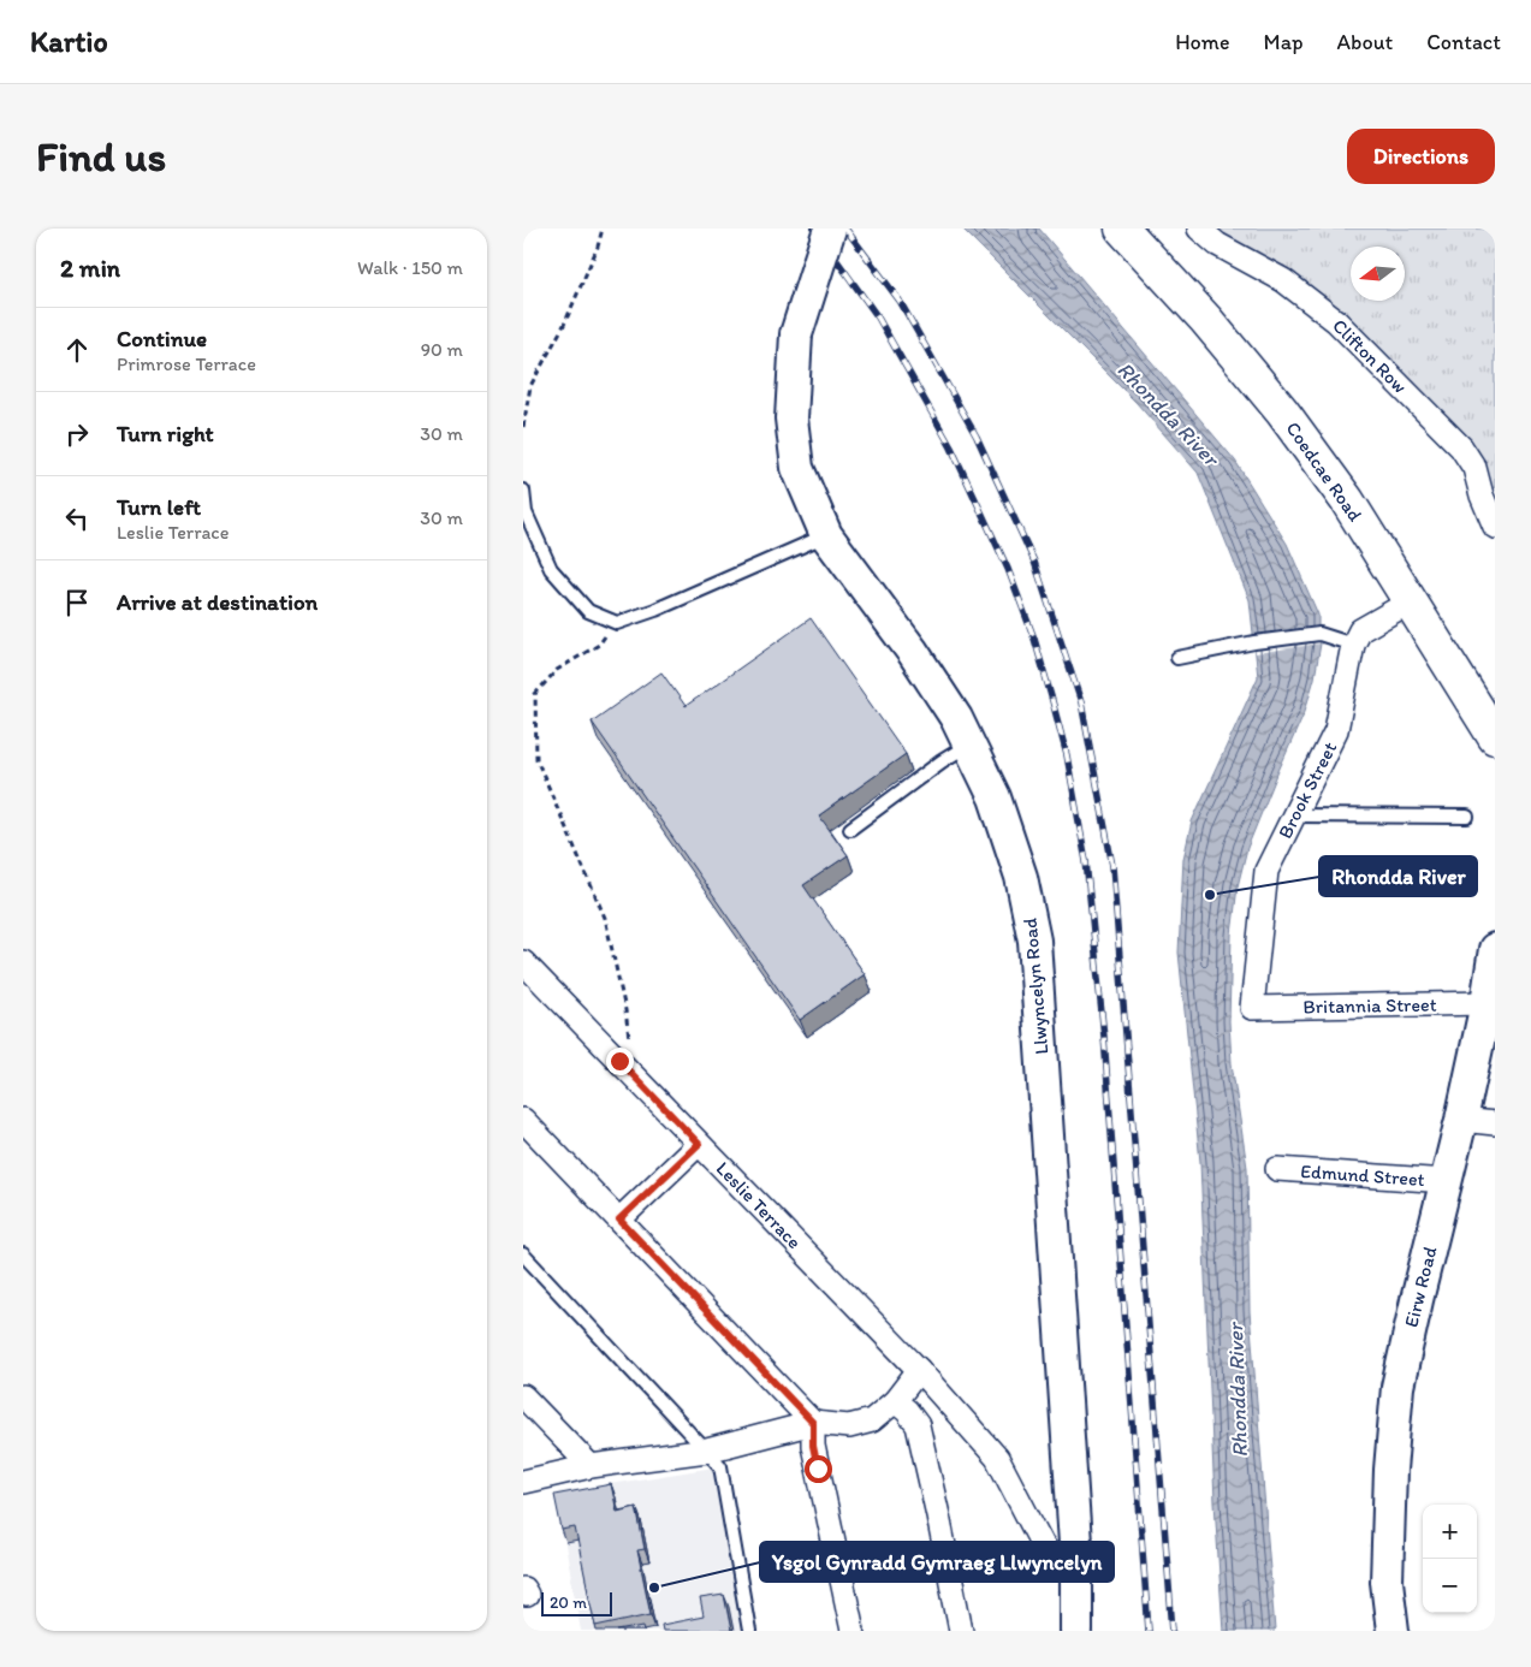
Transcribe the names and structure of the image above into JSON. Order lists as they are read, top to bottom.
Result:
{
  "streets": {
    "main road": ["Coedcae Road", "Llwyncelyn Road", "Eirw Road"],
    "street": [
      "Clifton Row",
      "Brook Street",
      "Britannia Street",
      "Edmund Street",
      "Leslie Terrace"
    ]
  },
  "crossings": [
    ["Brook Street", "Britannia Street"],
    ["Llwyncelyn Road", "Leslie Terrace"],
    ["Britannia Street", "Eirw Road"],
    ["Edmund Street", "Eirw Road"]
  ],
  "water": ["Rhondda River"],
  "places": ["Rhondda River", "Ysgol Gynradd Gymraeg Llwyncelyn"],
  "scale_bar": "20 m",
  "north": "left",
  "page": {
    "header": "Kartio",
    "nav": [
      "Home",
      "Map",
      "About",
      "Contact"
    ],
    "buttons": "Directions",
    "title": "Find us",
    "heading": ["2 min", "Walk · 150 m"],
    "list": [
      ["Continue", "Primrose Terrace", "90 m"],
      ["Turn right", "30 m"],
      ["Turn left", "Leslie Terrace", "30 m"],
      "Arrive at destination"
    ],
    "map_buttons": ["+", "−"],
    "scale": "20 m"
  }
}
